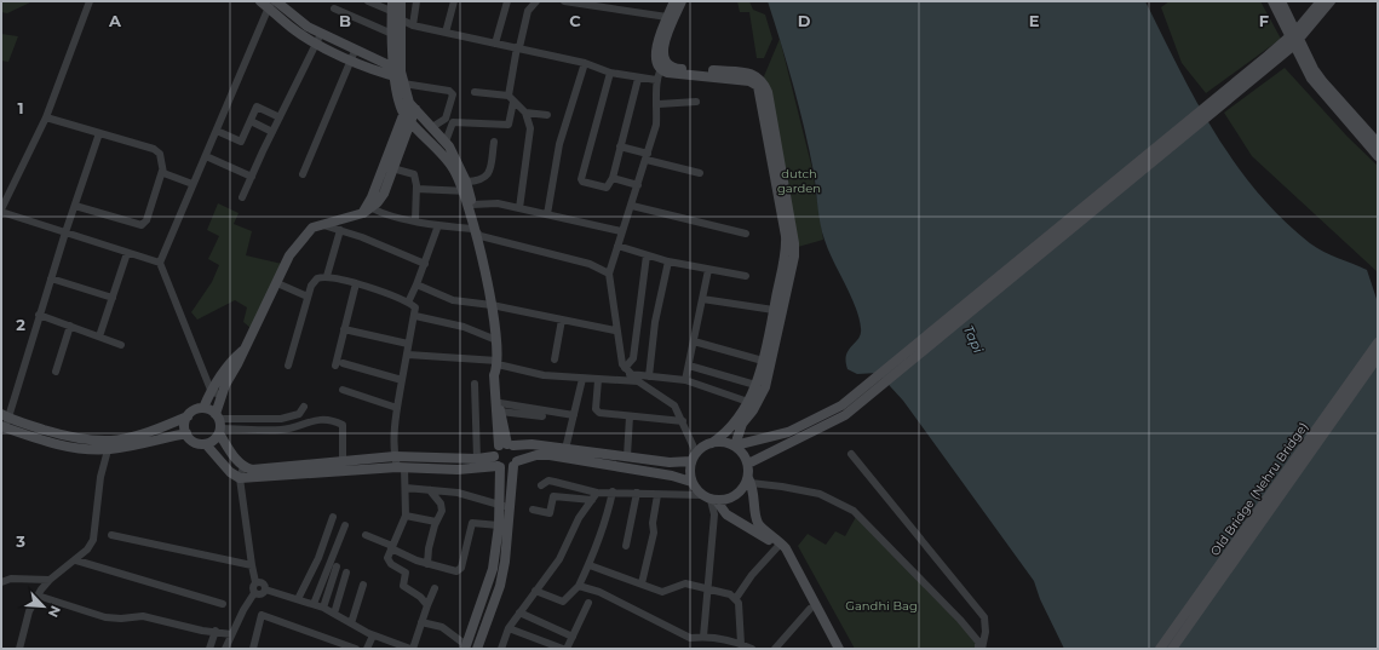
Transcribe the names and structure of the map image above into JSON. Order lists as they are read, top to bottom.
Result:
{
  "streets": {
    "main road": ["Old Bridge (Nehru Bridge)"]
  },
  "water": ["Tapi"],
  "parks": ["dutch garden", "Gandhi Bag"],
  "north": "bottom right",
  "grid": {
    "columns": [
      "A",
      "B",
      "C",
      "D",
      "E",
      "F"
    ],
    "rows": ["1", "2", "3"]
  }
}
